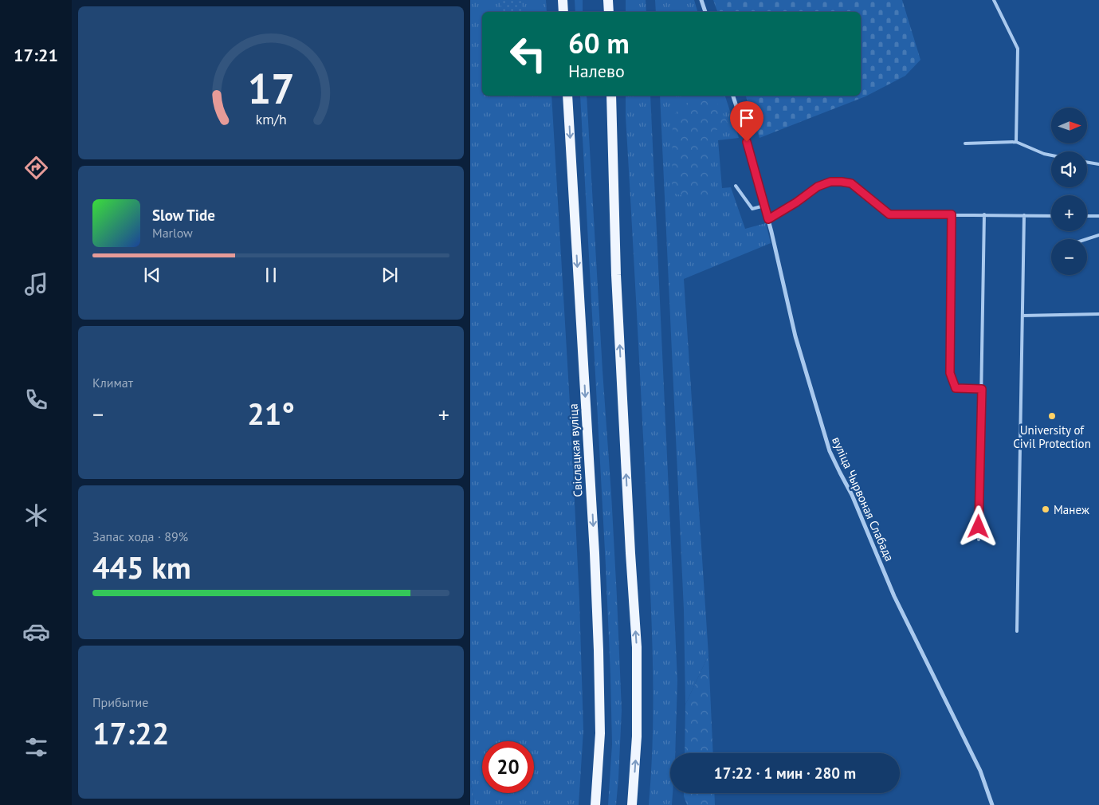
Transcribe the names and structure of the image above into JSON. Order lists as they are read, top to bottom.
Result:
{
  "streets": {
    "main road": ["Свіслацкая вуліца"],
    "street": ["вуліца Чырвоная Слабада"]
  },
  "places": ["University of Civil Protection", "Манеж"],
  "north": "right",
  "page": {
    "tabs": "17:21",
    "turn": ["60 m", "Налево"],
    "map_buttons": ["+", "−"],
    "song": ["Slow Tide", "Marlow"],
    "tile": [
      "Климат",
      ["Запас хода · 89%", "445 km"],
      ["Прибытие", "17:22"]
    ],
    "heat": ["−", "21°", "+"],
    "limit": "20",
    "trip": "17:22 · 1 мин · 280 m",
    "gauge": ["17", "km/h"]
  }
}
